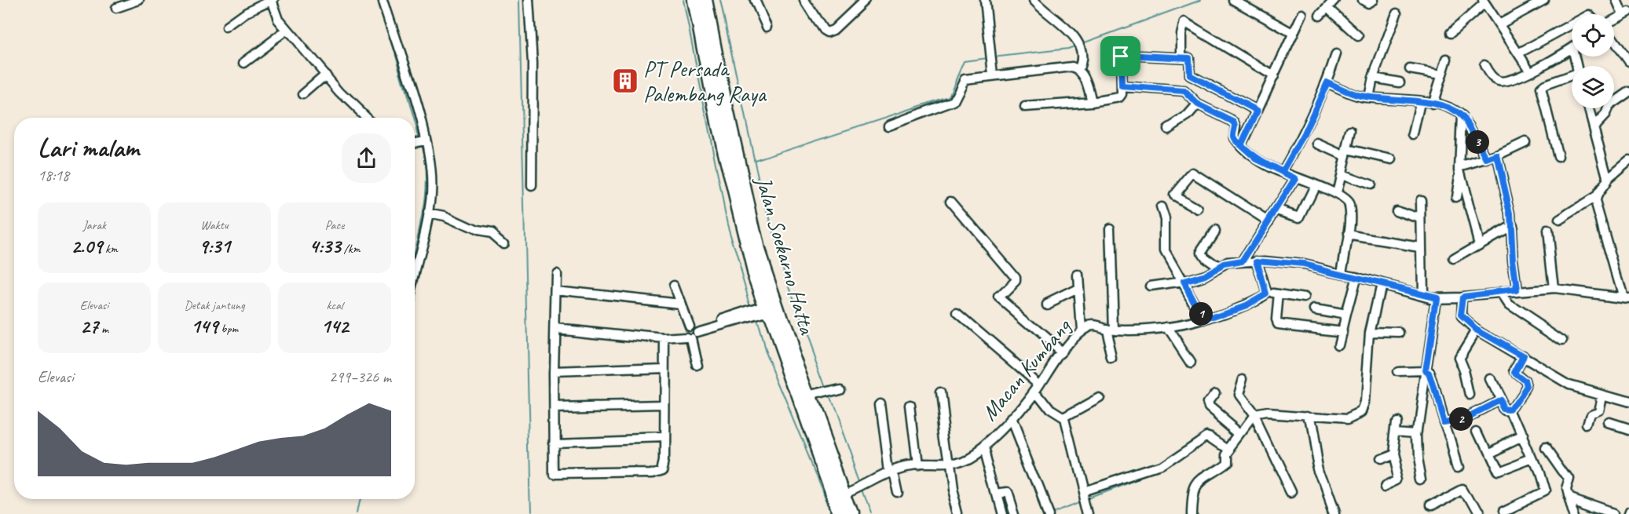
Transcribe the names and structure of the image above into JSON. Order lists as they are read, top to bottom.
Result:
{
  "streets": {
    "highway": ["Jalan Soekarno Hatta"],
    "street": ["Macan Kumbang"]
  },
  "crossings": [
    ["Jalan Soekarno Hatta", "Macan Kumbang"]
  ],
  "places": {
    "building": ["PT Persada Palembang Raya"]
  },
  "page": {
    "heading": ["Lari malam", "18:18"],
    "pins": ["3", "1", "2"],
    "stats": [
      ["Jarak", "2.09 km"],
      ["Waktu", "9:31"],
      ["Pace", "4:33 /km"],
      ["Elevasi", "27 m"],
      ["Detak jantung", "149 bpm"],
      ["kcal", "142"]
    ],
    "chart": ["Elevasi", "299–326 m"]
  }
}
